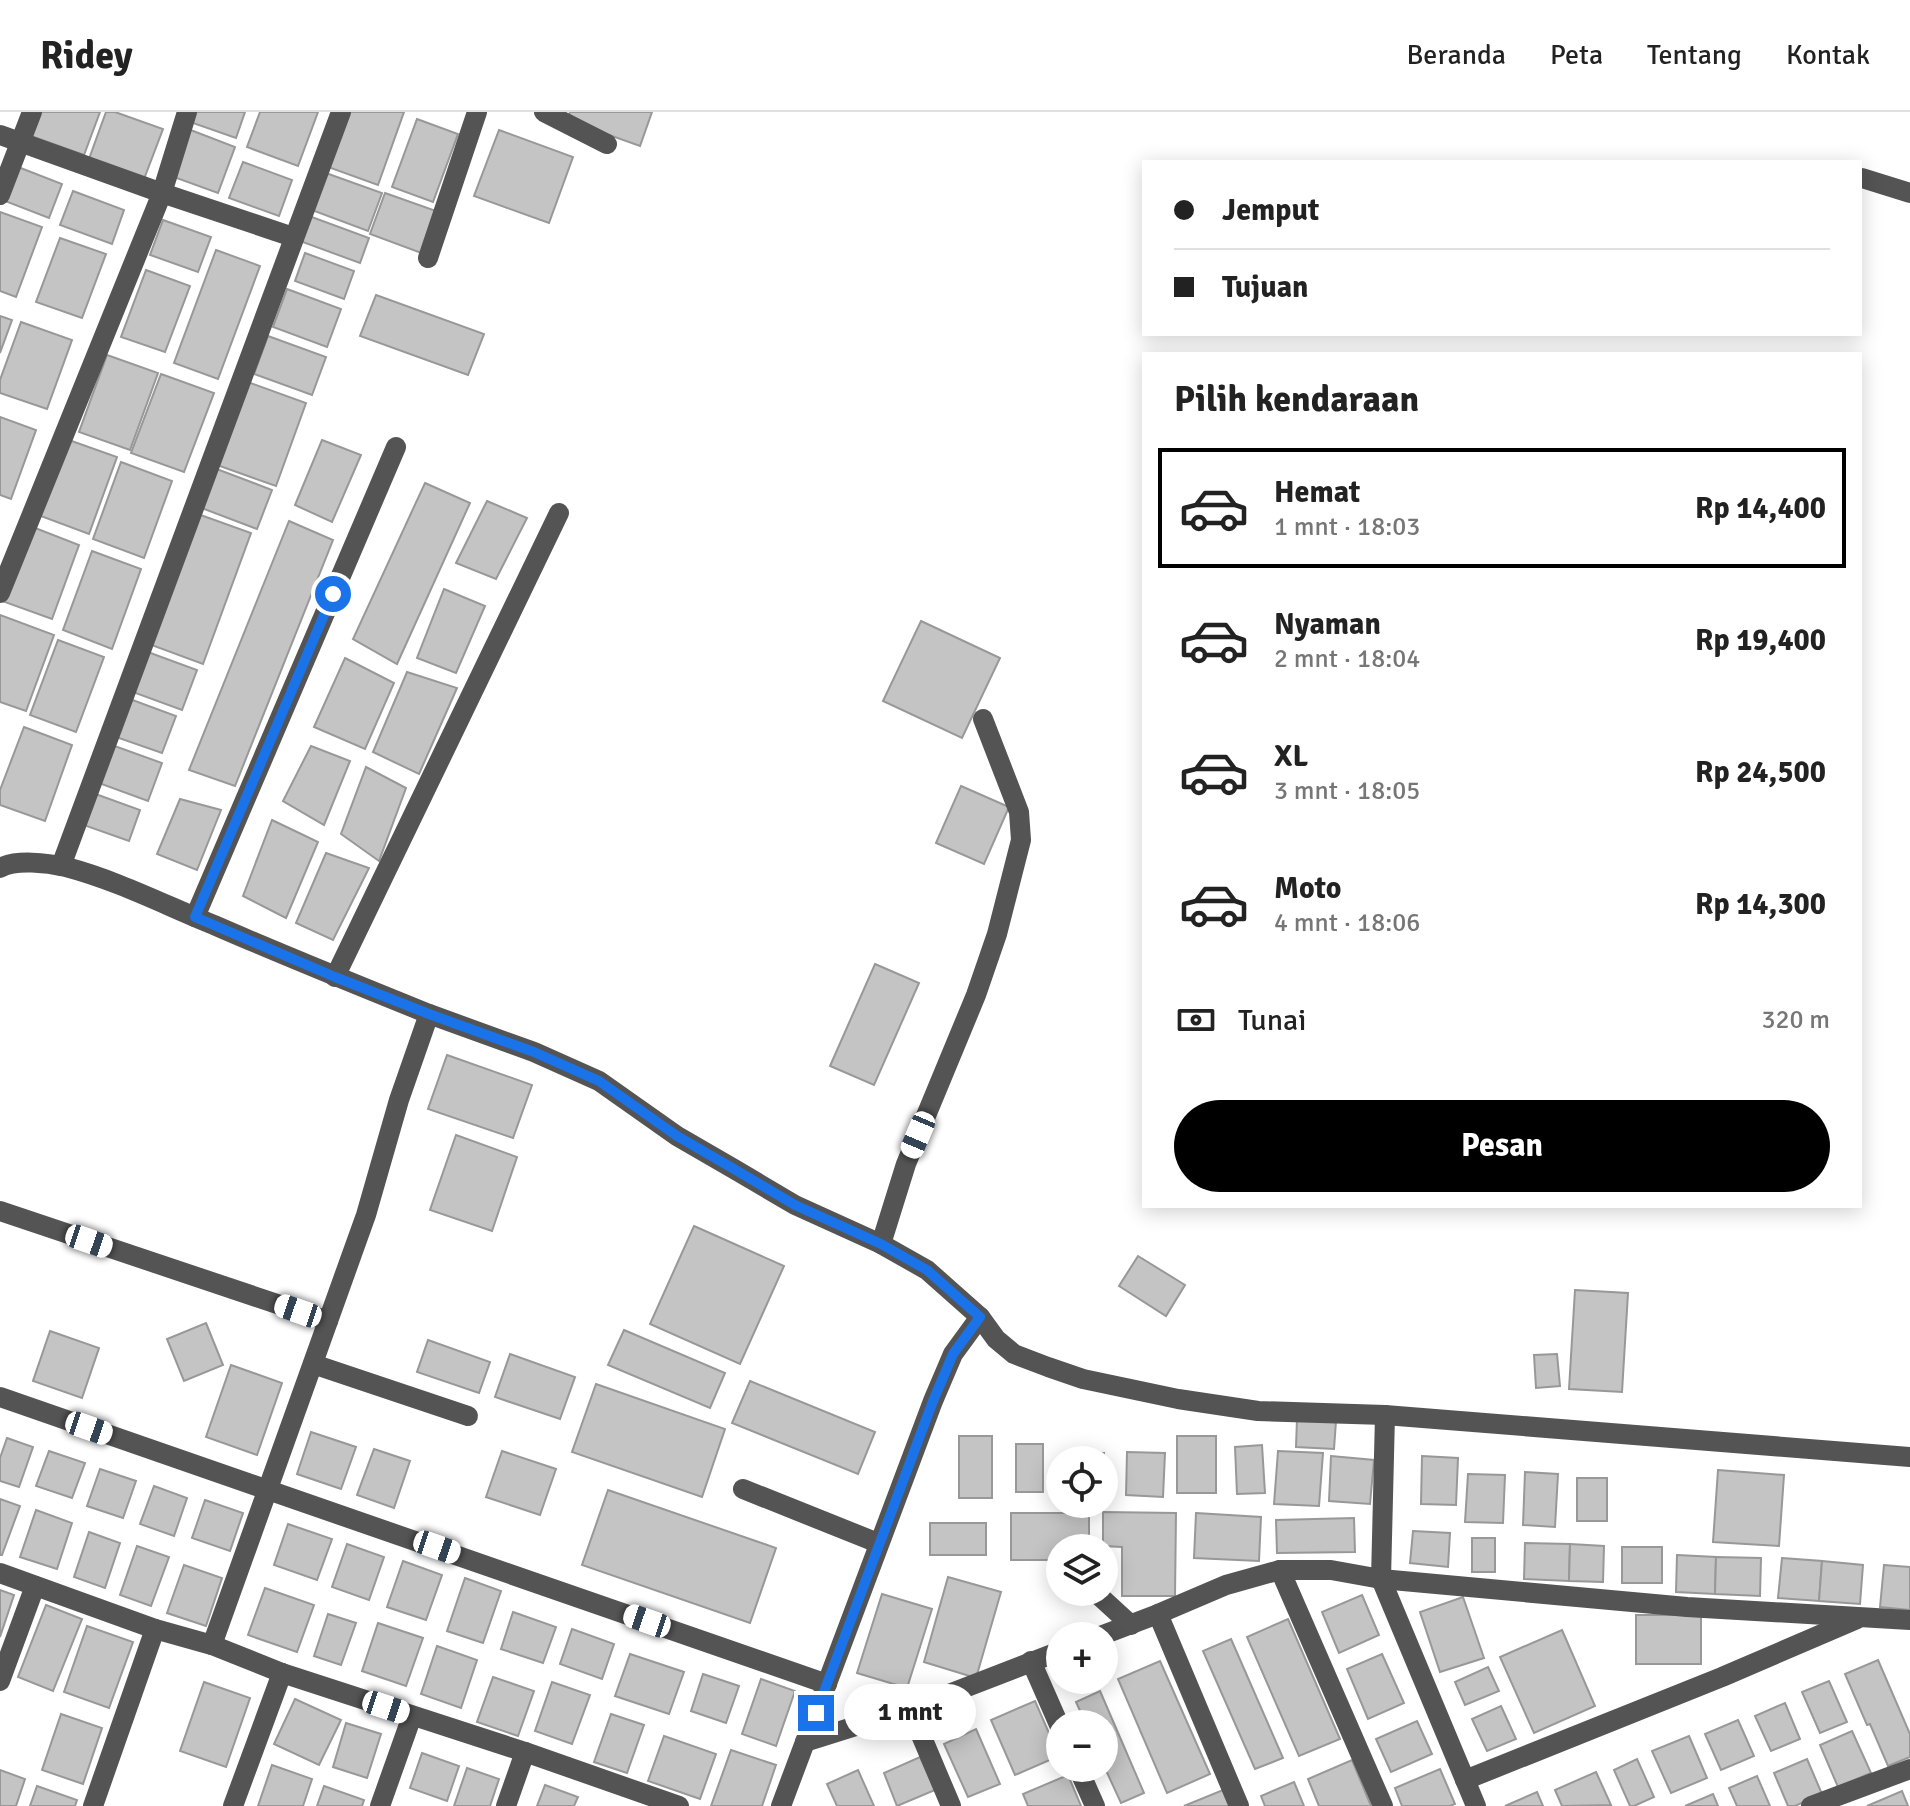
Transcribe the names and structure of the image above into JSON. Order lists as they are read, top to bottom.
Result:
{
  "page": {
    "header": "Ridey",
    "nav": [
      "Beranda",
      "Peta",
      "Tentang",
      "Kontak"
    ],
    "banner": ["Jemput", "Tujuan"],
    "heading": "Pilih kendaraan",
    "list": [
      {
        "name": "Hemat",
        "note": "1 mnt · 18:03",
        "value": "Rp 14,400"
      },
      {
        "name": "Nyaman",
        "note": "2 mnt · 18:04",
        "value": "Rp 19,400"
      },
      {
        "name": "XL",
        "note": "3 mnt · 18:05",
        "value": "Rp 24,500"
      },
      {
        "name": "Moto",
        "note": "4 mnt · 18:06",
        "value": "Rp 14,300"
      }
    ],
    "pay": ["Tunai", "320 m"],
    "buttons": "Pesan",
    "map_buttons": ["+", "−"],
    "bubble": "1 mnt"
  }
}
